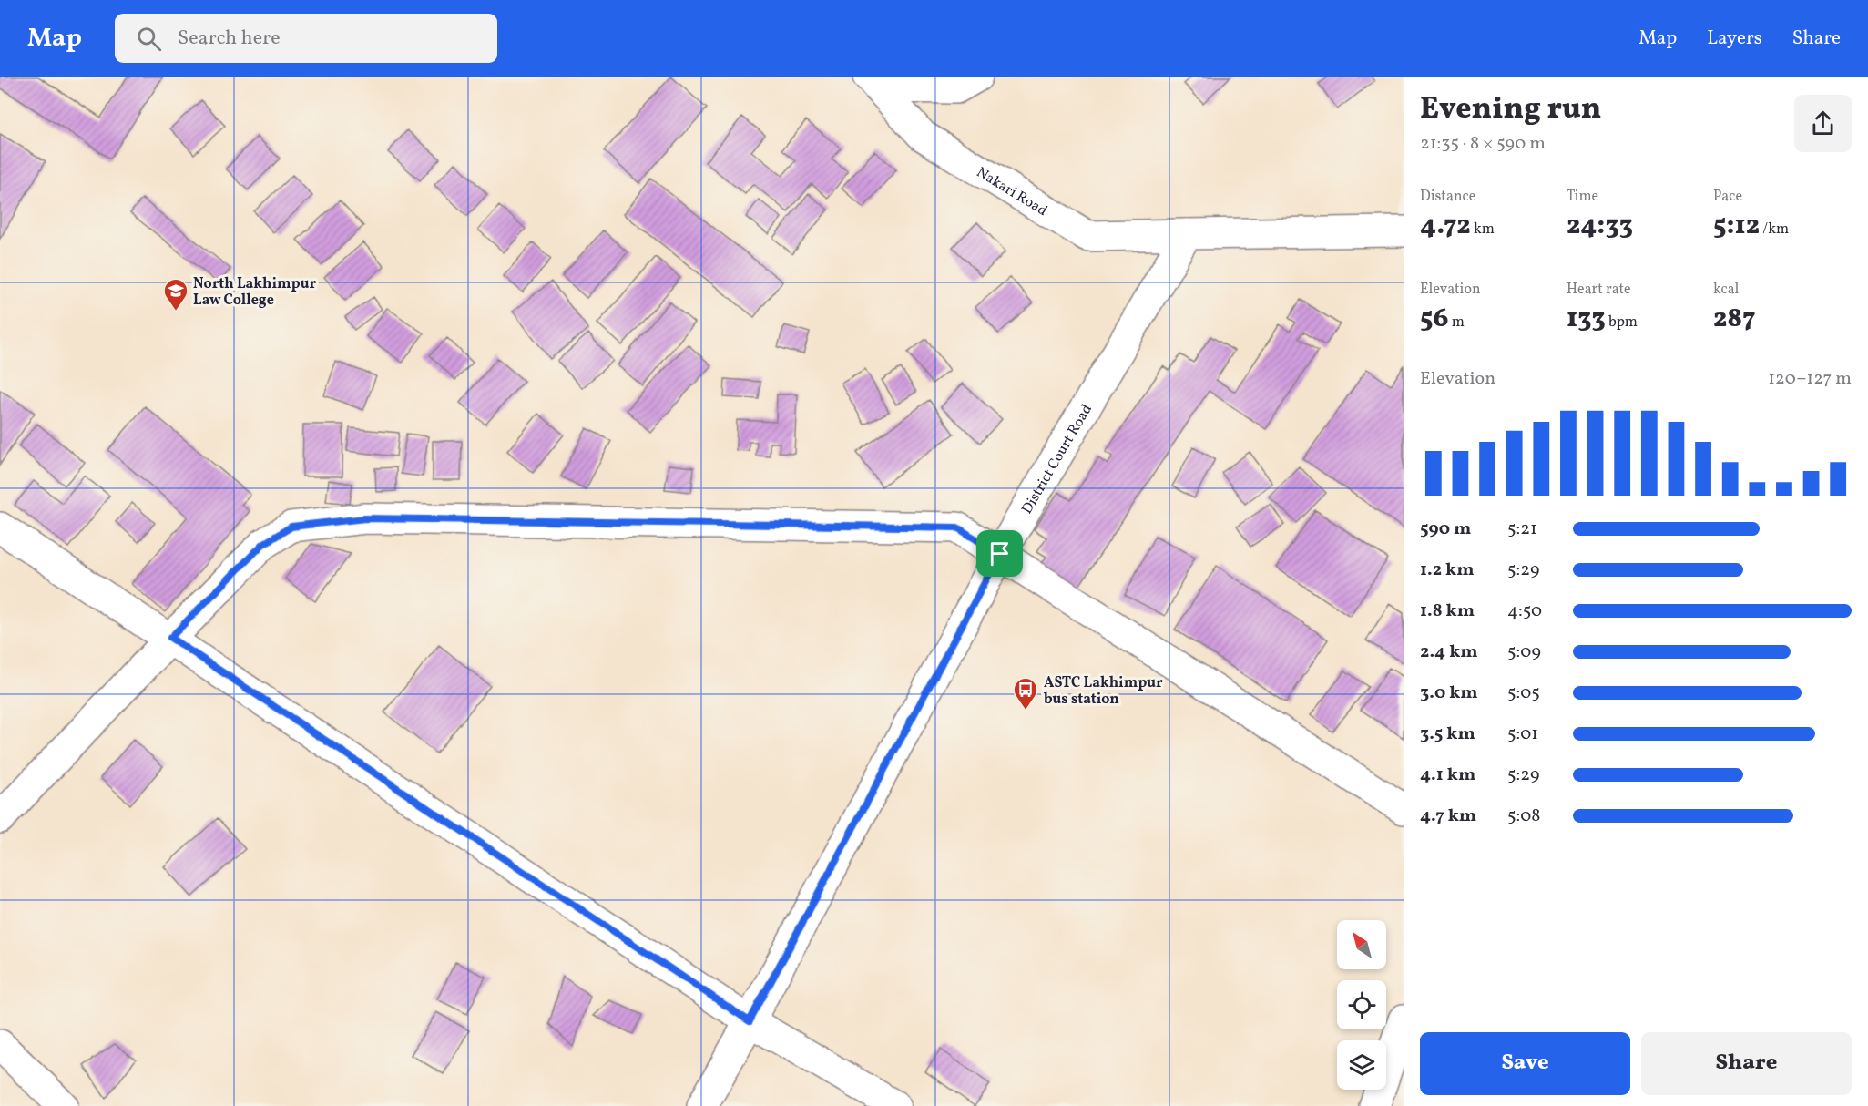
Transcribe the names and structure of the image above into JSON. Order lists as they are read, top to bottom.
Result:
{
  "streets": {
    "street": ["Nakari Road", "District Court Road"]
  },
  "crossings": [
    ["Nakari Road", "District Court Road"]
  ],
  "places": {
    "school or university": ["North Lakhimpur Law College"],
    "bus stop": ["ASTC Lakhimpur bus station"]
  },
  "north": "top left",
  "page": {
    "header": "Map",
    "search": "Search here",
    "nav": ["Map", "Layers", "Share"],
    "heading": ["Evening run", "21:35 · 8 × 590 m"],
    "stats": [
      ["Distance", "4.72 km"],
      ["Time", "24:33"],
      ["Pace", "5:12 /km"],
      ["Elevation", "56 m"],
      ["Heart rate", "133 bpm"],
      ["kcal", "287"]
    ],
    "chart": ["Elevation", "120–127 m"],
    "list": [
      {
        "name": "590 m",
        "note": "5:21"
      },
      {
        "name": "1.2 km",
        "note": "5:29"
      },
      {
        "name": "1.8 km",
        "note": "4:50"
      },
      {
        "name": "2.4 km",
        "note": "5:09"
      },
      {
        "name": "3.0 km",
        "note": "5:05"
      },
      {
        "name": "3.5 km",
        "note": "5:01"
      },
      {
        "name": "4.1 km",
        "note": "5:29"
      },
      {
        "name": "4.7 km",
        "note": "5:08"
      }
    ],
    "buttons": ["Save", "Share"]
  }
}
